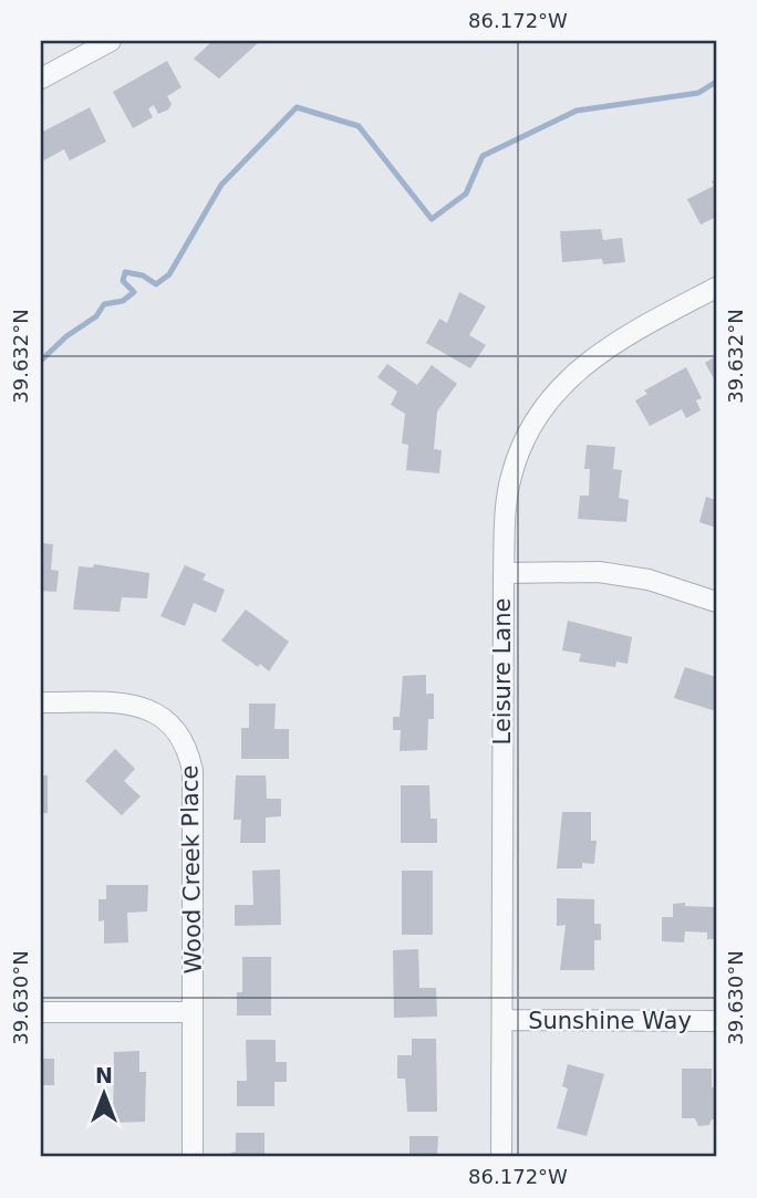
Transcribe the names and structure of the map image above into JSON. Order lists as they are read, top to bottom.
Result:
{
  "streets": {
    "street": ["Leisure Lane", "Wood Creek Place", "Sunshine Way"]
  },
  "crossings": [
    ["Leisure Lane", "Sunshine Way"]
  ],
  "north": "top",
  "coordinates": ["86.172°W", "39.632°N", "39.630°N"]
}
